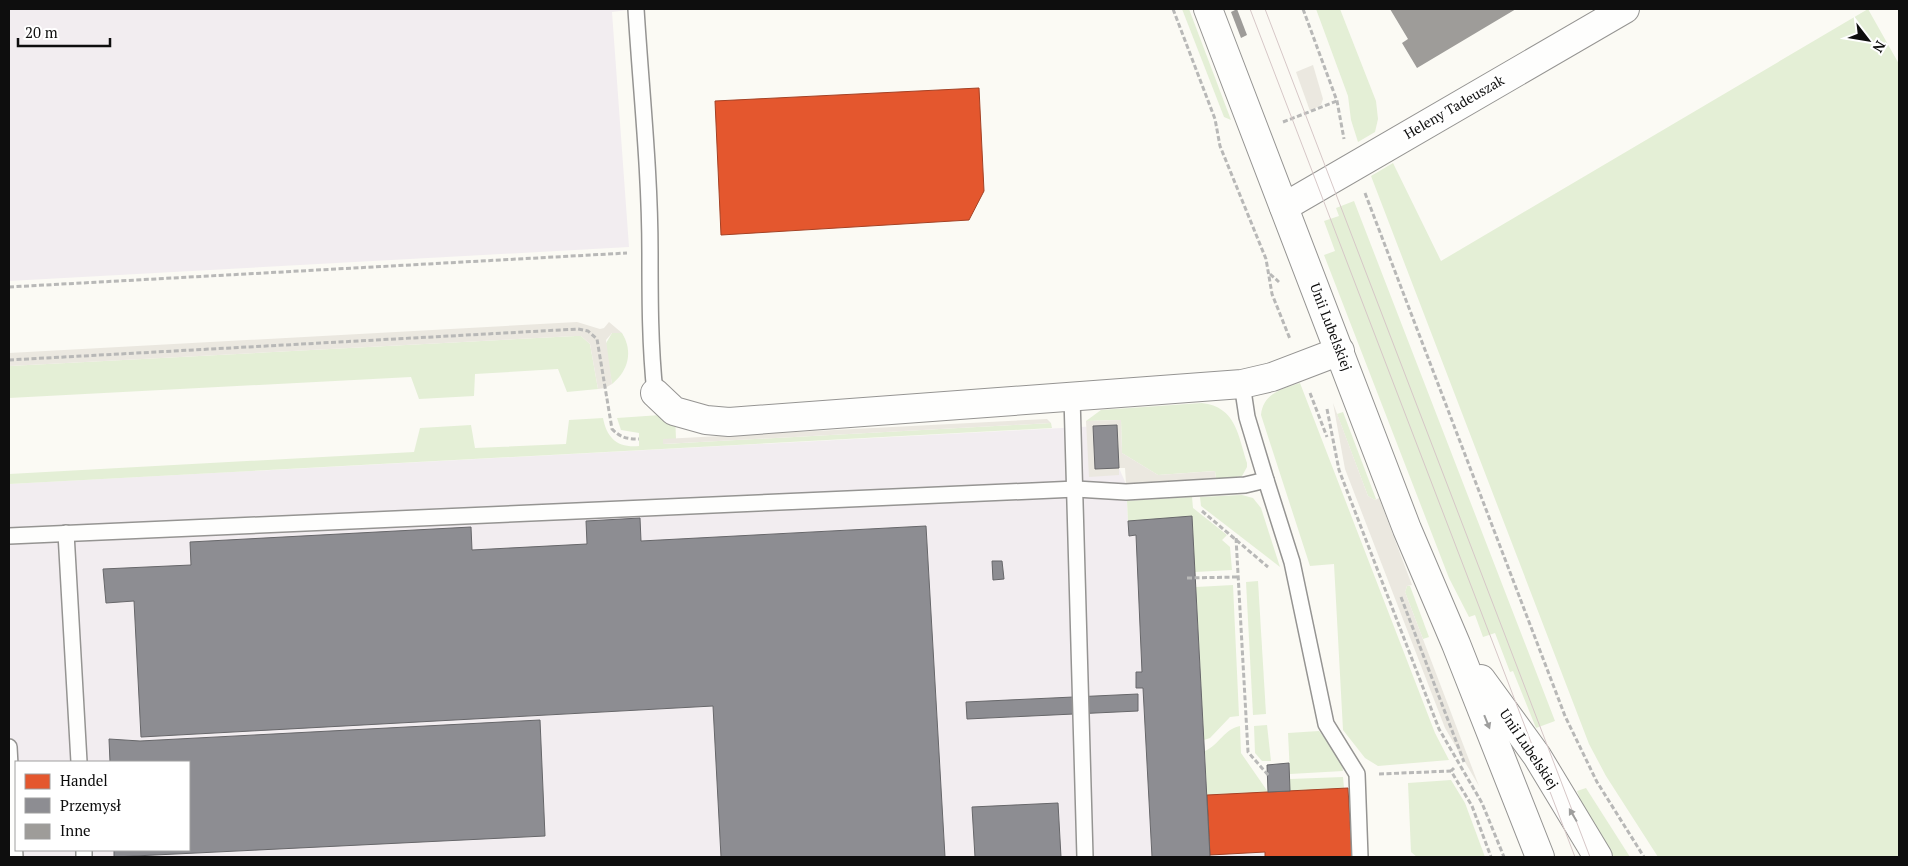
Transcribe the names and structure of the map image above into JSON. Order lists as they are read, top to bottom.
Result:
{
  "streets": {
    "street": ["Heleny Tadeuszak", "Unii Lubelskiej"]
  },
  "crossings": [
    ["Heleny Tadeuszak", "Unii Lubelskiej"]
  ],
  "legend": ["Handel", "Przemysł", "Inne"],
  "scale_bar": "20 m",
  "north": "bottom right"
}
